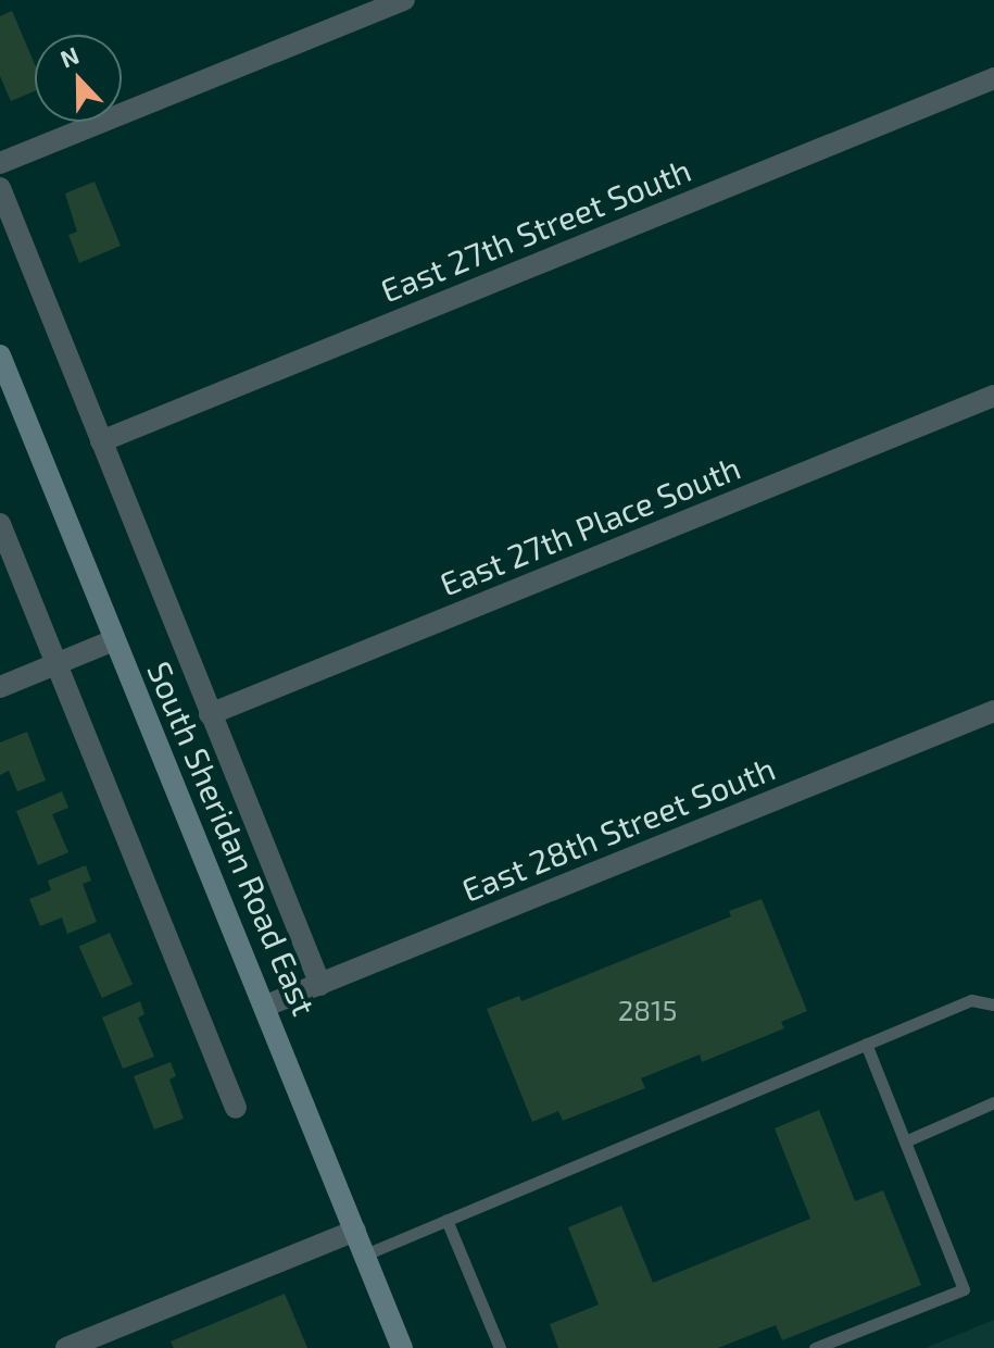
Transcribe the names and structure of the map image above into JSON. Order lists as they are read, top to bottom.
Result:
{
  "streets": {
    "main road": ["South Sheridan Road East"],
    "street": ["East 27th Street South", "East 27th Place South", "East 28th Street South"]
  },
  "crossings": [
    ["East 27th Street South", "South Sheridan Road East"],
    ["East 27th Place South", "South Sheridan Road East"],
    ["East 28th Street South", "South Sheridan Road East"]
  ],
  "house_numbers": ["2815"],
  "north": "top"
}
